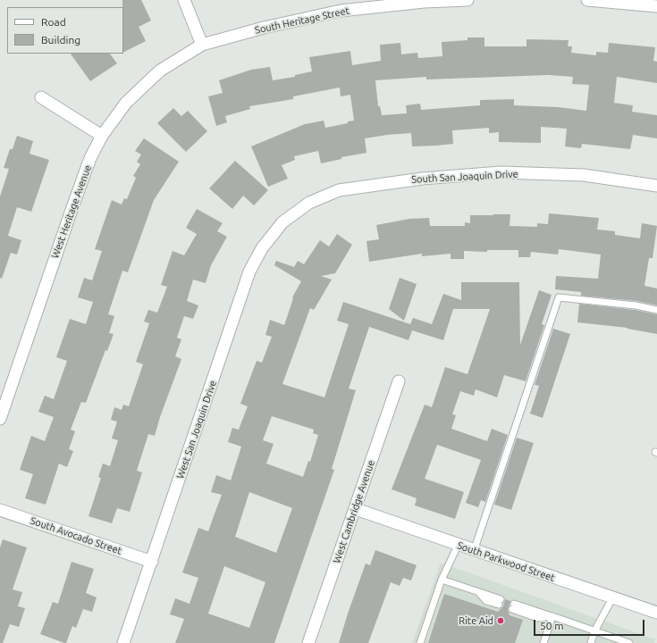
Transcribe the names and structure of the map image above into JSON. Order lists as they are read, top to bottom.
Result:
{
  "streets": {
    "street": [
      "South Heritage Street",
      "South San Joaquin Drive",
      "West Heritage Avenue",
      "West San Joaquin Drive",
      "West Cambridge Avenue",
      "South Avocado Street",
      "South Parkwood Street"
    ]
  },
  "crossings": [
    ["South Heritage Street", "West Heritage Avenue"],
    ["South San Joaquin Drive", "West San Joaquin Drive"],
    ["West San Joaquin Drive", "South Avocado Street"],
    ["West Cambridge Avenue", "South Parkwood Street"]
  ],
  "places": ["Rite Aid"],
  "legend": ["Road", "Building"],
  "scale_bar": "50 m"
}
